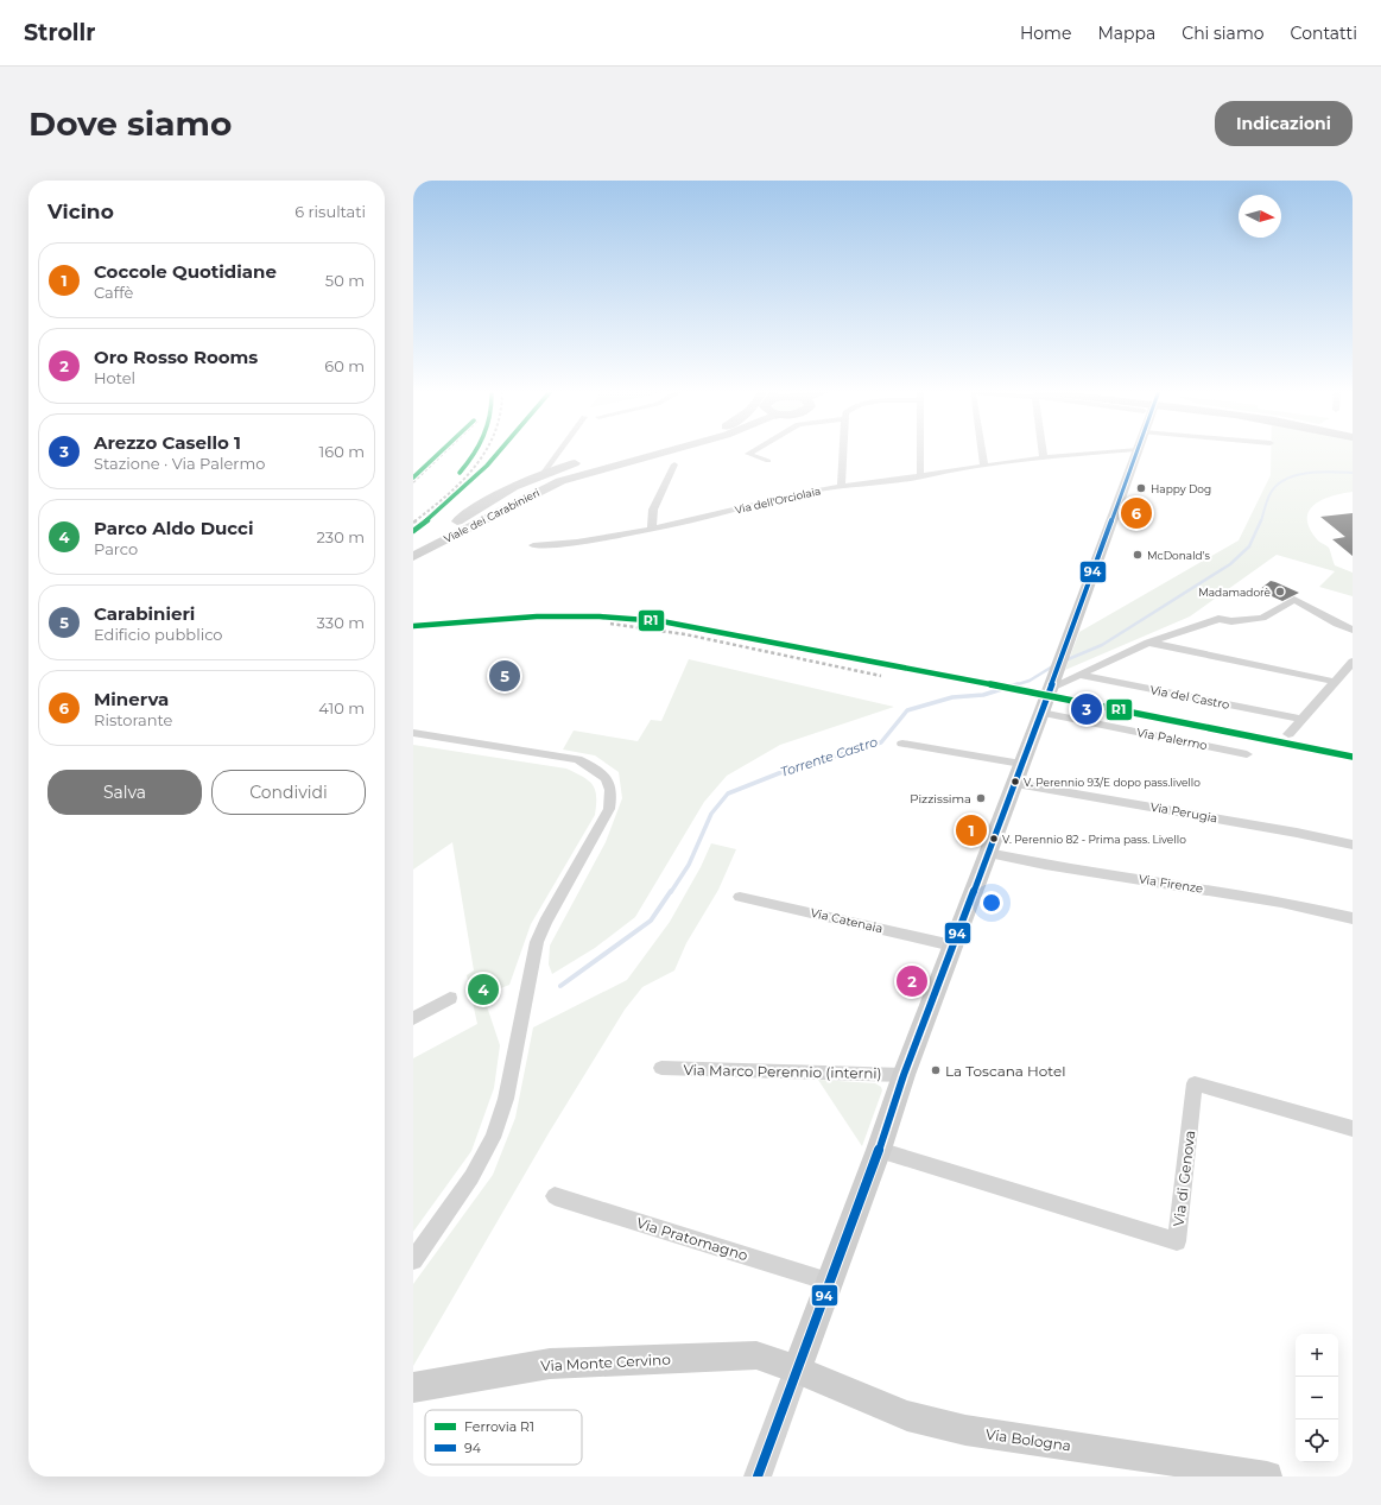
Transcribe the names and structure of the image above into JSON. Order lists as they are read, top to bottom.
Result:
{
  "streets": {
    "main road": ["Viale dei Carabinieri", "Via Monte Cervino", "Via Bologna"],
    "street": [
      "Via dell'Orciolaia",
      "Via del Castro",
      "Via Palermo",
      "Via Perugia",
      "Via Firenze",
      "Via Catenaia",
      "Via Marco Perennio (interni)",
      "Via di Genova",
      "Via Pratomagno"
    ]
  },
  "crossings": [
    ["Via Monte Cervino", "Via Bologna"]
  ],
  "water": ["Torrente Castro"],
  "places": [
    "Happy Dog",
    "McDonald's",
    "Madamadorè",
    "V. Perennio 93/E dopo pass.livello",
    "Pizzissima",
    "V. Perennio 82 - Prima pass. Livello",
    "La Toscana Hotel"
  ],
  "lines": ["rail line R1", "transit line 94"],
  "legend": ["Ferrovia R1", "94"],
  "north": "right",
  "page": {
    "header": "Strollr",
    "nav": [
      "Home",
      "Mappa",
      "Chi siamo",
      "Contatti"
    ],
    "buttons": [
      "Indicazioni",
      ["Salva", "Condividi"]
    ],
    "title": "Dove siamo",
    "heading": ["Vicino", "6 risultati"],
    "list": [
      {
        "mark": "1",
        "name": "Coccole Quotidiane",
        "note": "Caffè",
        "value": "50 m"
      },
      {
        "mark": "2",
        "name": "Oro Rosso Rooms",
        "note": "Hotel",
        "value": "60 m"
      },
      {
        "mark": "3",
        "name": "Arezzo Casello 1",
        "note": "Stazione · Via Palermo",
        "value": "160 m"
      },
      {
        "mark": "4",
        "name": "Parco Aldo Ducci",
        "note": "Parco",
        "value": "230 m"
      },
      {
        "mark": "5",
        "name": "Carabinieri",
        "note": "Edificio pubblico",
        "value": "330 m"
      },
      {
        "mark": "6",
        "name": "Minerva",
        "note": "Ristorante",
        "value": "410 m"
      }
    ],
    "pins": [
      "6",
      "5",
      "3",
      "1",
      "2",
      "4"
    ],
    "map_buttons": ["+", "−"]
  }
}
